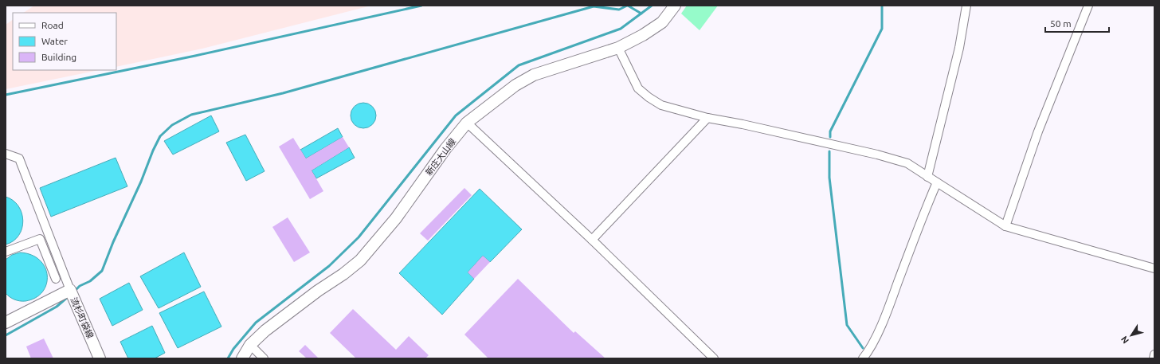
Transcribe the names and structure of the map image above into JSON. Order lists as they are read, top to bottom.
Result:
{
  "streets": {
    "main road": ["新庄大山線", "流杉町袋線"]
  },
  "legend": ["Road", "Water", "Building"],
  "scale_bar": "50 m",
  "north": "bottom left"
}
